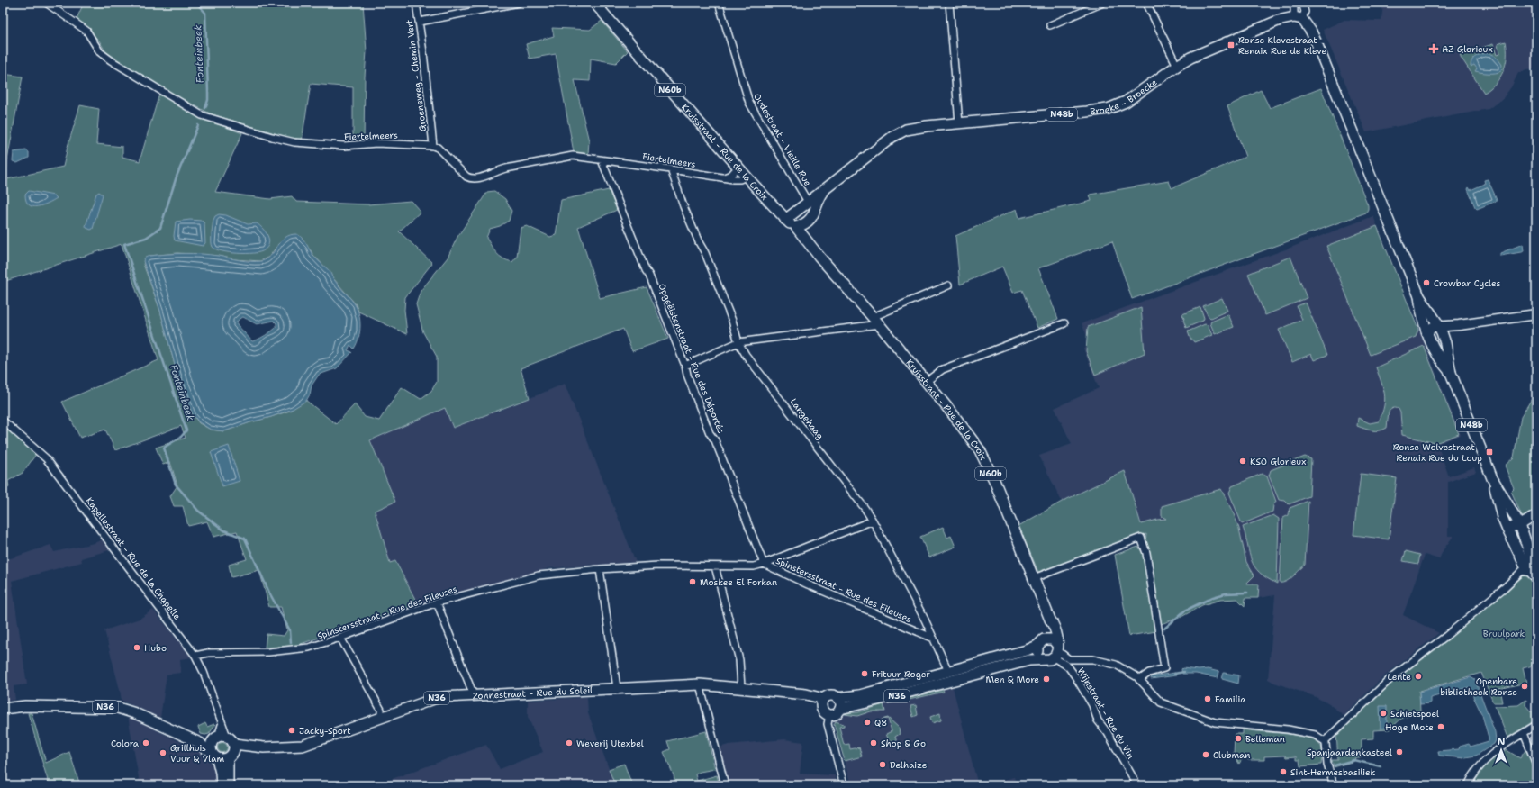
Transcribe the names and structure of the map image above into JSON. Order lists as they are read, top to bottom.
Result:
{
  "streets": {
    "main road": [
      "N60b",
      "Broeke - Broecke",
      "N48b",
      "Kruisstraat - Rue de la Croix",
      "Zonnestraat - Rue du Soleil",
      "N36"
    ],
    "street": [
      "Groeneweg - Chemin Vert",
      "Fiertelmeers",
      "Oudestraat - Vieille Rue",
      "Opgeëistenstraat - Rue des Déportés",
      "Langehaag",
      "Kapellestraat - Rue de la Chapelle",
      "Spinstersstraat - Rue des Fileuses",
      "Wijnstraat - Rue du Vin"
    ]
  },
  "crossings": [
    ["Groeneweg - Chemin Vert", "Fiertelmeers"],
    ["N60b", "Broeke - Broecke"],
    ["N60b", "Kruisstraat - Rue de la Croix"],
    ["Broeke - Broecke", "N48b"],
    ["Broeke - Broecke", "Oudestraat - Vieille Rue"],
    ["Broeke - Broecke", "Kruisstraat - Rue de la Croix"],
    ["Fiertelmeers", "Kruisstraat - Rue de la Croix"],
    ["Fiertelmeers", "Opgeëistenstraat - Rue des Déportés"],
    ["Fiertelmeers", "Langehaag"],
    ["Kruisstraat - Rue de la Croix", "N36"],
    ["Kruisstraat - Rue de la Croix", "Wijnstraat - Rue du Vin"],
    ["Opgeëistenstraat - Rue des Déportés", "Spinstersstraat - Rue des Fileuses"],
    ["Langehaag", "Spinstersstraat - Rue des Fileuses"],
    ["Langehaag", "N36"],
    ["Kapellestraat - Rue de la Chapelle", "Spinstersstraat - Rue des Fileuses"],
    ["Kapellestraat - Rue de la Chapelle", "N36"],
    ["Zonnestraat - Rue du Soleil", "N36"],
    ["N36", "Wijnstraat - Rue du Vin"]
  ],
  "water": ["Fonteinbeek"],
  "parks": ["Bruulpark"],
  "places": {
    "transit": ["Ronse Klevestraat - Renaix Rue de Kleve", "Ronse Wolvestraat - Renaix Rue du Loup"],
    "health": ["AZ Glorieux"],
    "other": [
      "Crowbar Cycles",
      "KSO Glorieux",
      "Moskee El Forkan",
      "Hubo",
      "Frituur Roger",
      "Lente",
      "Men & More",
      "Openbare bibliotheek Ronse",
      "Familia",
      "Schietspoel",
      "Q8",
      "Hoge Mote",
      "Jacky-Sport",
      "Belleman",
      "Colora",
      "Weverij Utexbel",
      "Shop & Go",
      "Spanjaardenkasteel",
      "Grillhuis Vuur & Vlam",
      "Clubman",
      "Delhaize",
      "Sint-Hermesbasiliek"
    ]
  },
  "north": "top"
}
